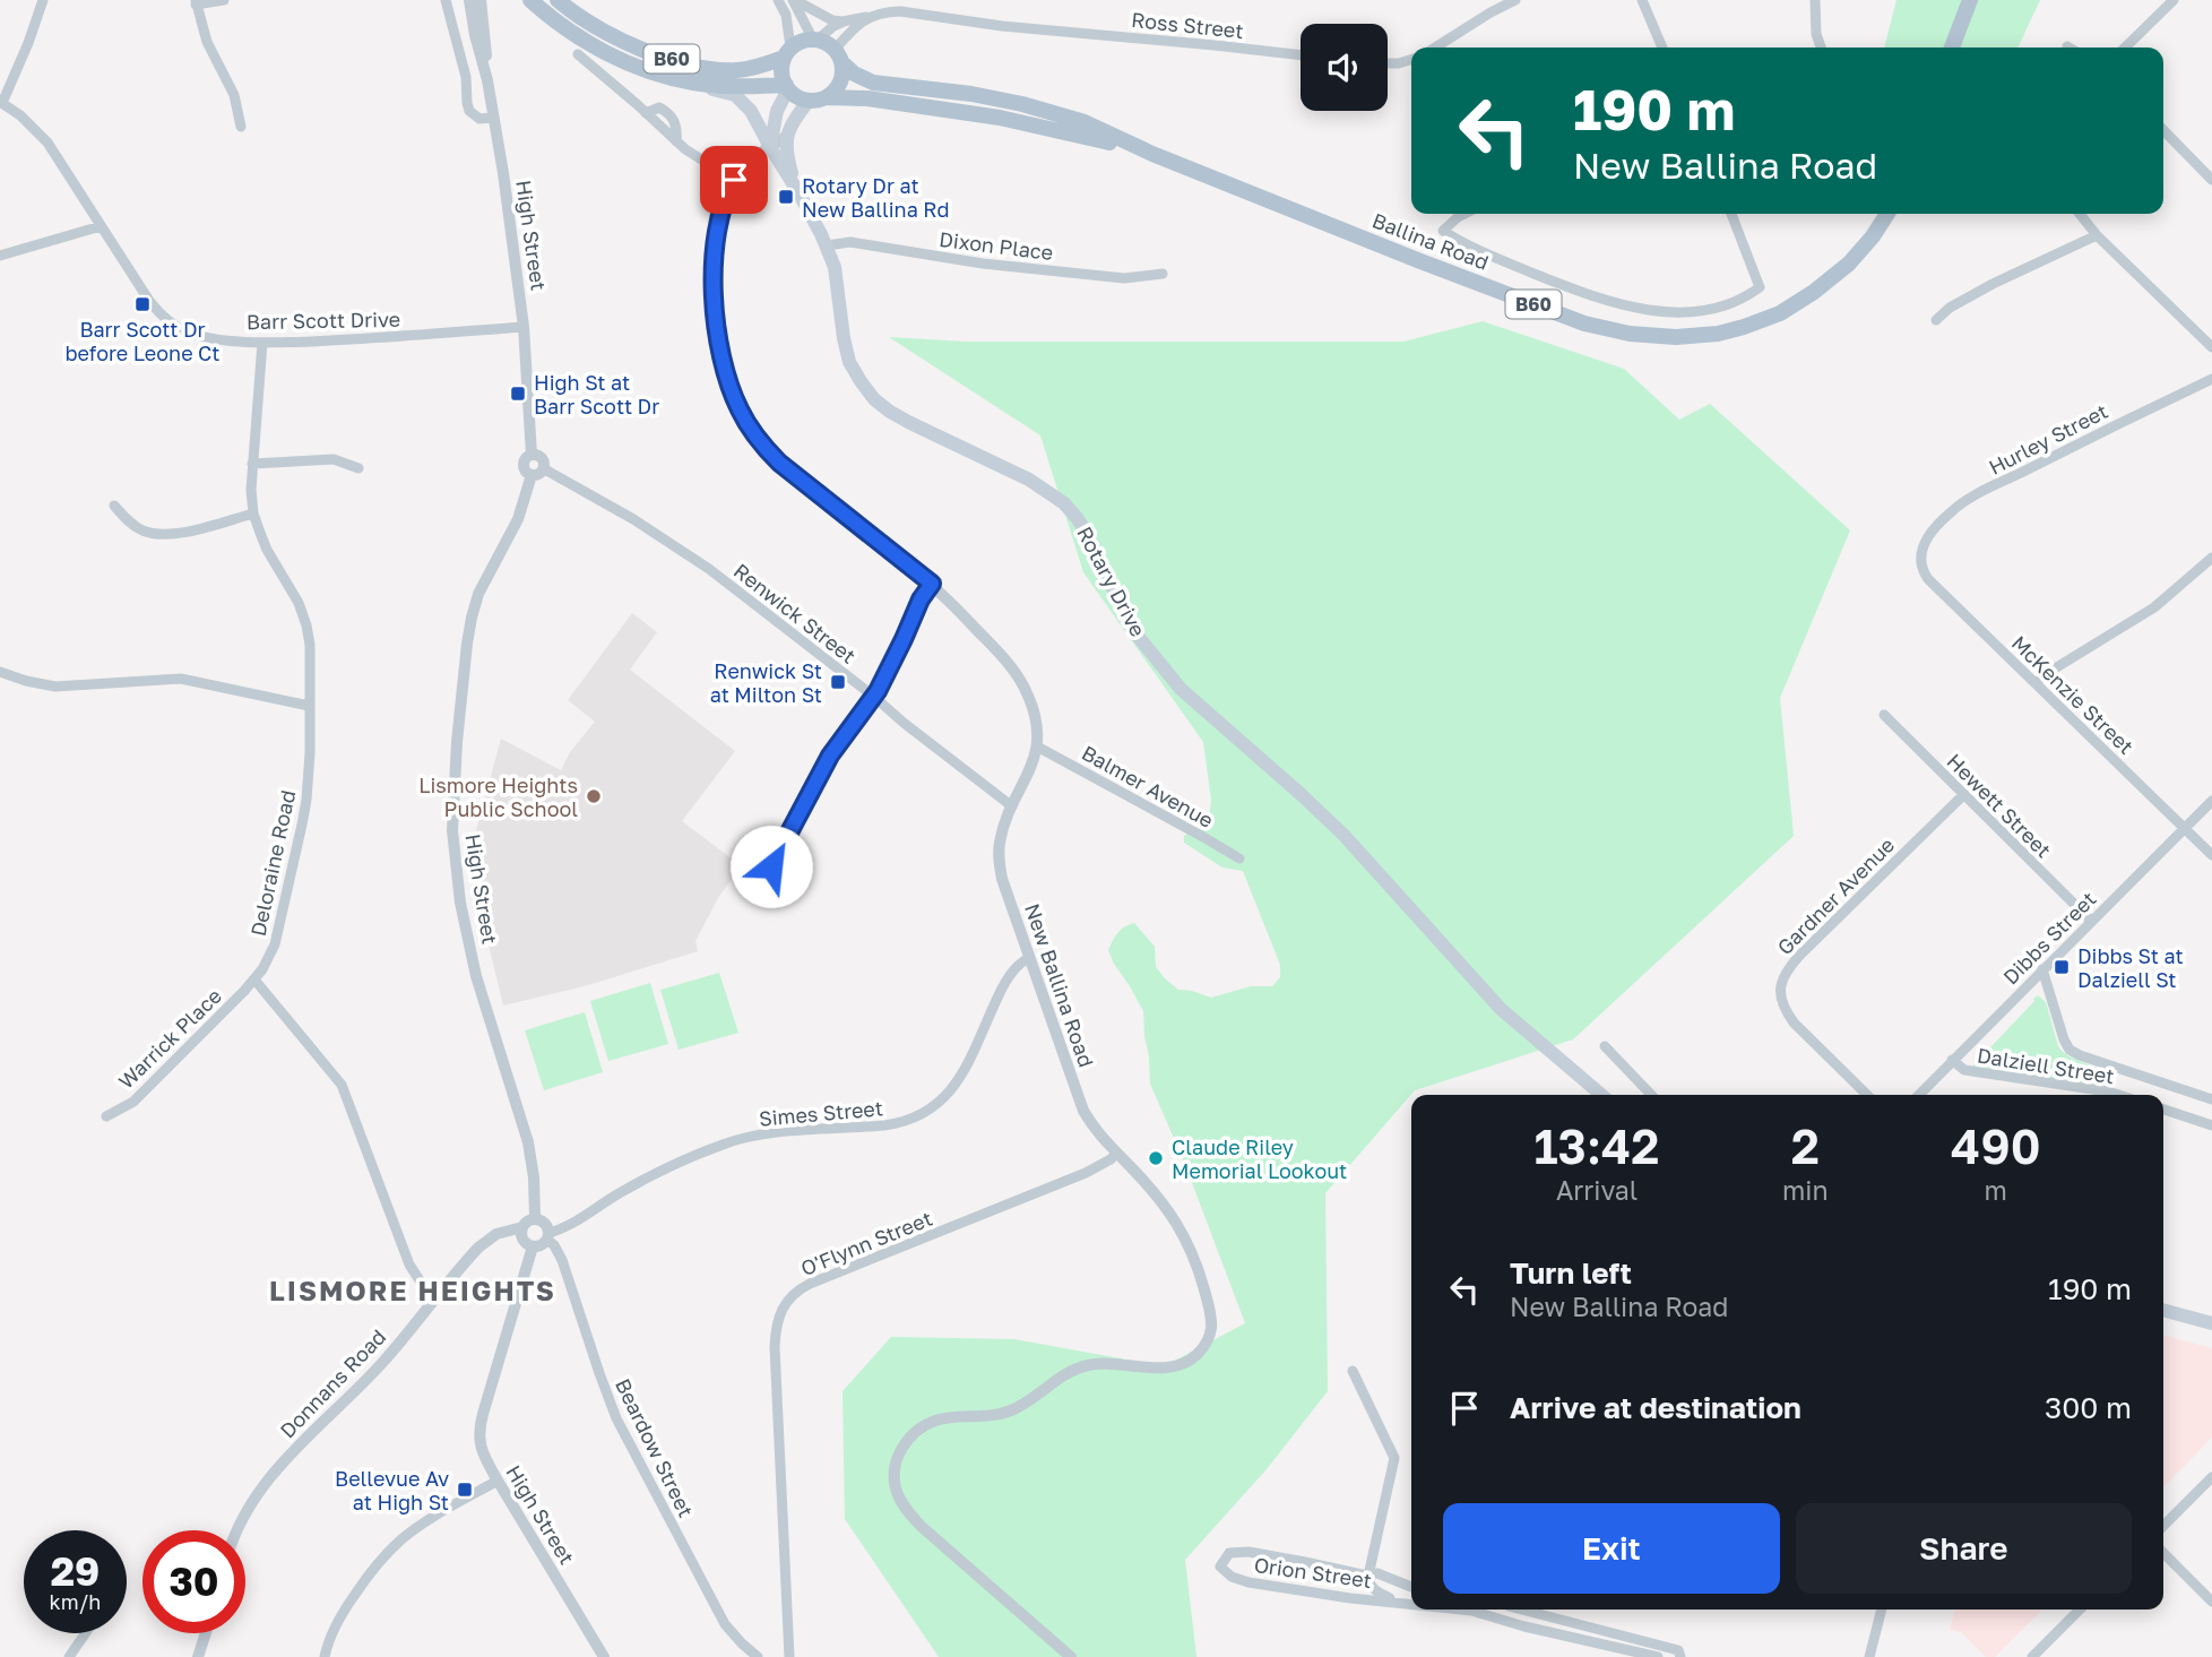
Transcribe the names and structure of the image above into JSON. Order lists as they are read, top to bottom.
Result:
{
  "streets": {
    "main road": ["B60", "Ballina Road", "Rotary Drive"],
    "street": [
      "Ross Street",
      "High Street",
      "Dixon Place",
      "Barr Scott Drive",
      "Hurley Street",
      "Renwick Street",
      "McKenzie Street",
      "Balmer Avenue",
      "Hewett Street",
      "Deloraine Road",
      "Gardner Avenue",
      "Dibbs Street",
      "New Ballina Road",
      "Warrick Place",
      "Dalziell Street",
      "Simes Street",
      "O'Flynn Street",
      "Donnans Road",
      "Beardow Street",
      "Orion Street"
    ]
  },
  "crossings": [
    ["B60", "Ballina Road"],
    ["B60", "Rotary Drive"],
    ["High Street", "Barr Scott Drive"],
    ["High Street", "Renwick Street"],
    ["High Street", "Simes Street"],
    ["High Street", "Donnans Road"],
    ["High Street", "Beardow Street"],
    ["Dixon Place", "Rotary Drive"],
    ["Barr Scott Drive", "Deloraine Road"],
    ["Hurley Street", "McKenzie Street"],
    ["Rotary Drive", "New Ballina Road"],
    ["Renwick Street", "New Ballina Road"],
    ["McKenzie Street", "Dibbs Street"],
    ["Balmer Avenue", "New Ballina Road"],
    ["Hewett Street", "Gardner Avenue"],
    ["Hewett Street", "Dibbs Street"],
    ["Deloraine Road", "Warrick Place"],
    ["Dibbs Street", "Dalziell Street"],
    ["New Ballina Road", "Simes Street"],
    ["New Ballina Road", "O'Flynn Street"],
    ["Simes Street", "Donnans Road"],
    ["Simes Street", "Beardow Street"],
    ["Donnans Road", "Beardow Street"]
  ],
  "districts": ["LISMORE HEIGHTS"],
  "places": {
    "transit": [
      "Rotary Dr at New Ballina Rd",
      "Barr Scott Dr before Leone Ct",
      "High St at Barr Scott Dr",
      "Renwick St at Milton St",
      "Dibbs St at Dalziell St",
      "Bellevue Av at High St"
    ],
    "other": ["Lismore Heights Public School", "Claude Riley Memorial Lookout"]
  },
  "page": {
    "turn": ["190 m", "New Ballina Road"],
    "eta": [
      "13:42",
      "Arrival",
      "2",
      "min",
      "490",
      "m"
    ],
    "list": [
      {
        "name": "Turn left",
        "note": "New Ballina Road",
        "value": "190 m"
      },
      {
        "name": "Arrive at destination",
        "value": "300 m"
      }
    ],
    "buttons": ["Exit", "Share"],
    "speed": "29 km/h",
    "limit": "30"
  }
}
